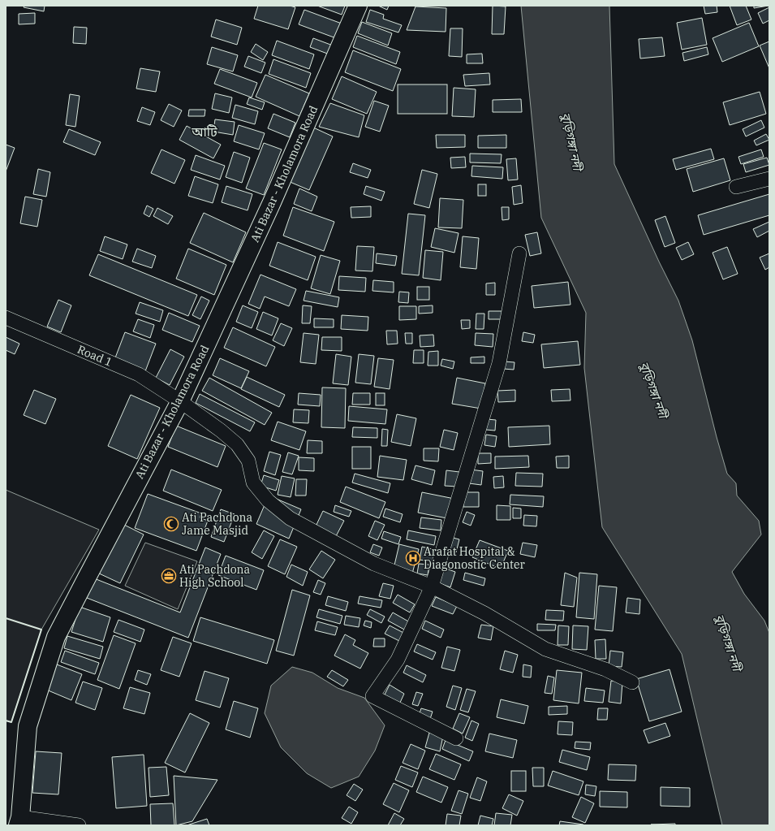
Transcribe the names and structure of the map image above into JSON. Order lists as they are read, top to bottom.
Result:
{
  "streets": {
    "main road": ["Ati Bazar - Kholamora Road"],
    "street": ["Road 1"]
  },
  "crossings": [
    ["Ati Bazar - Kholamora Road", "Road 1"]
  ],
  "districts": ["আটি"],
  "water": ["বুড়িগঙ্গা নদী"],
  "places": {
    "mosque": ["Ati Pachdona Jame Masjid"],
    "hospital": ["Arafat Hospital & Diagonostic Center"],
    "office": ["Ati Pachdona High School"]
  }
}
